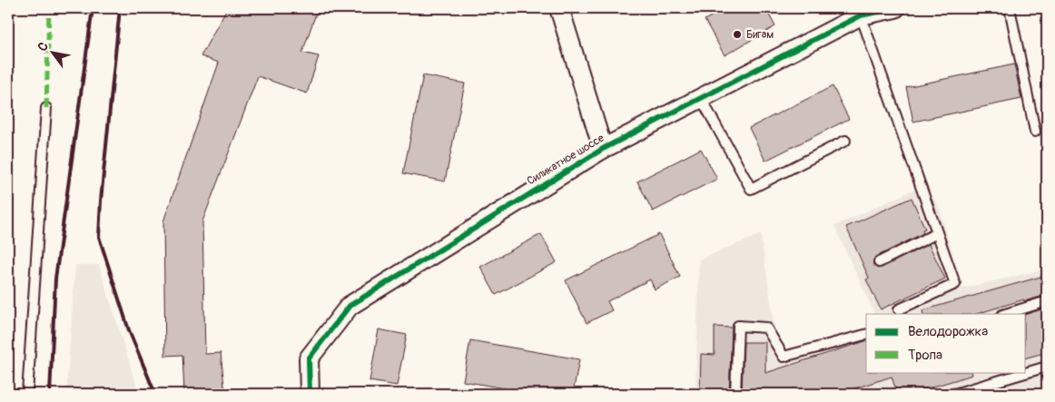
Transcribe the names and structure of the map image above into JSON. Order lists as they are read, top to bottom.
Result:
{
  "streets": {
    "street": ["Силикатное шоссе"]
  },
  "places": ["Бигам"],
  "legend": ["Велодорожка", "Тропа"],
  "north": "top left"
}
